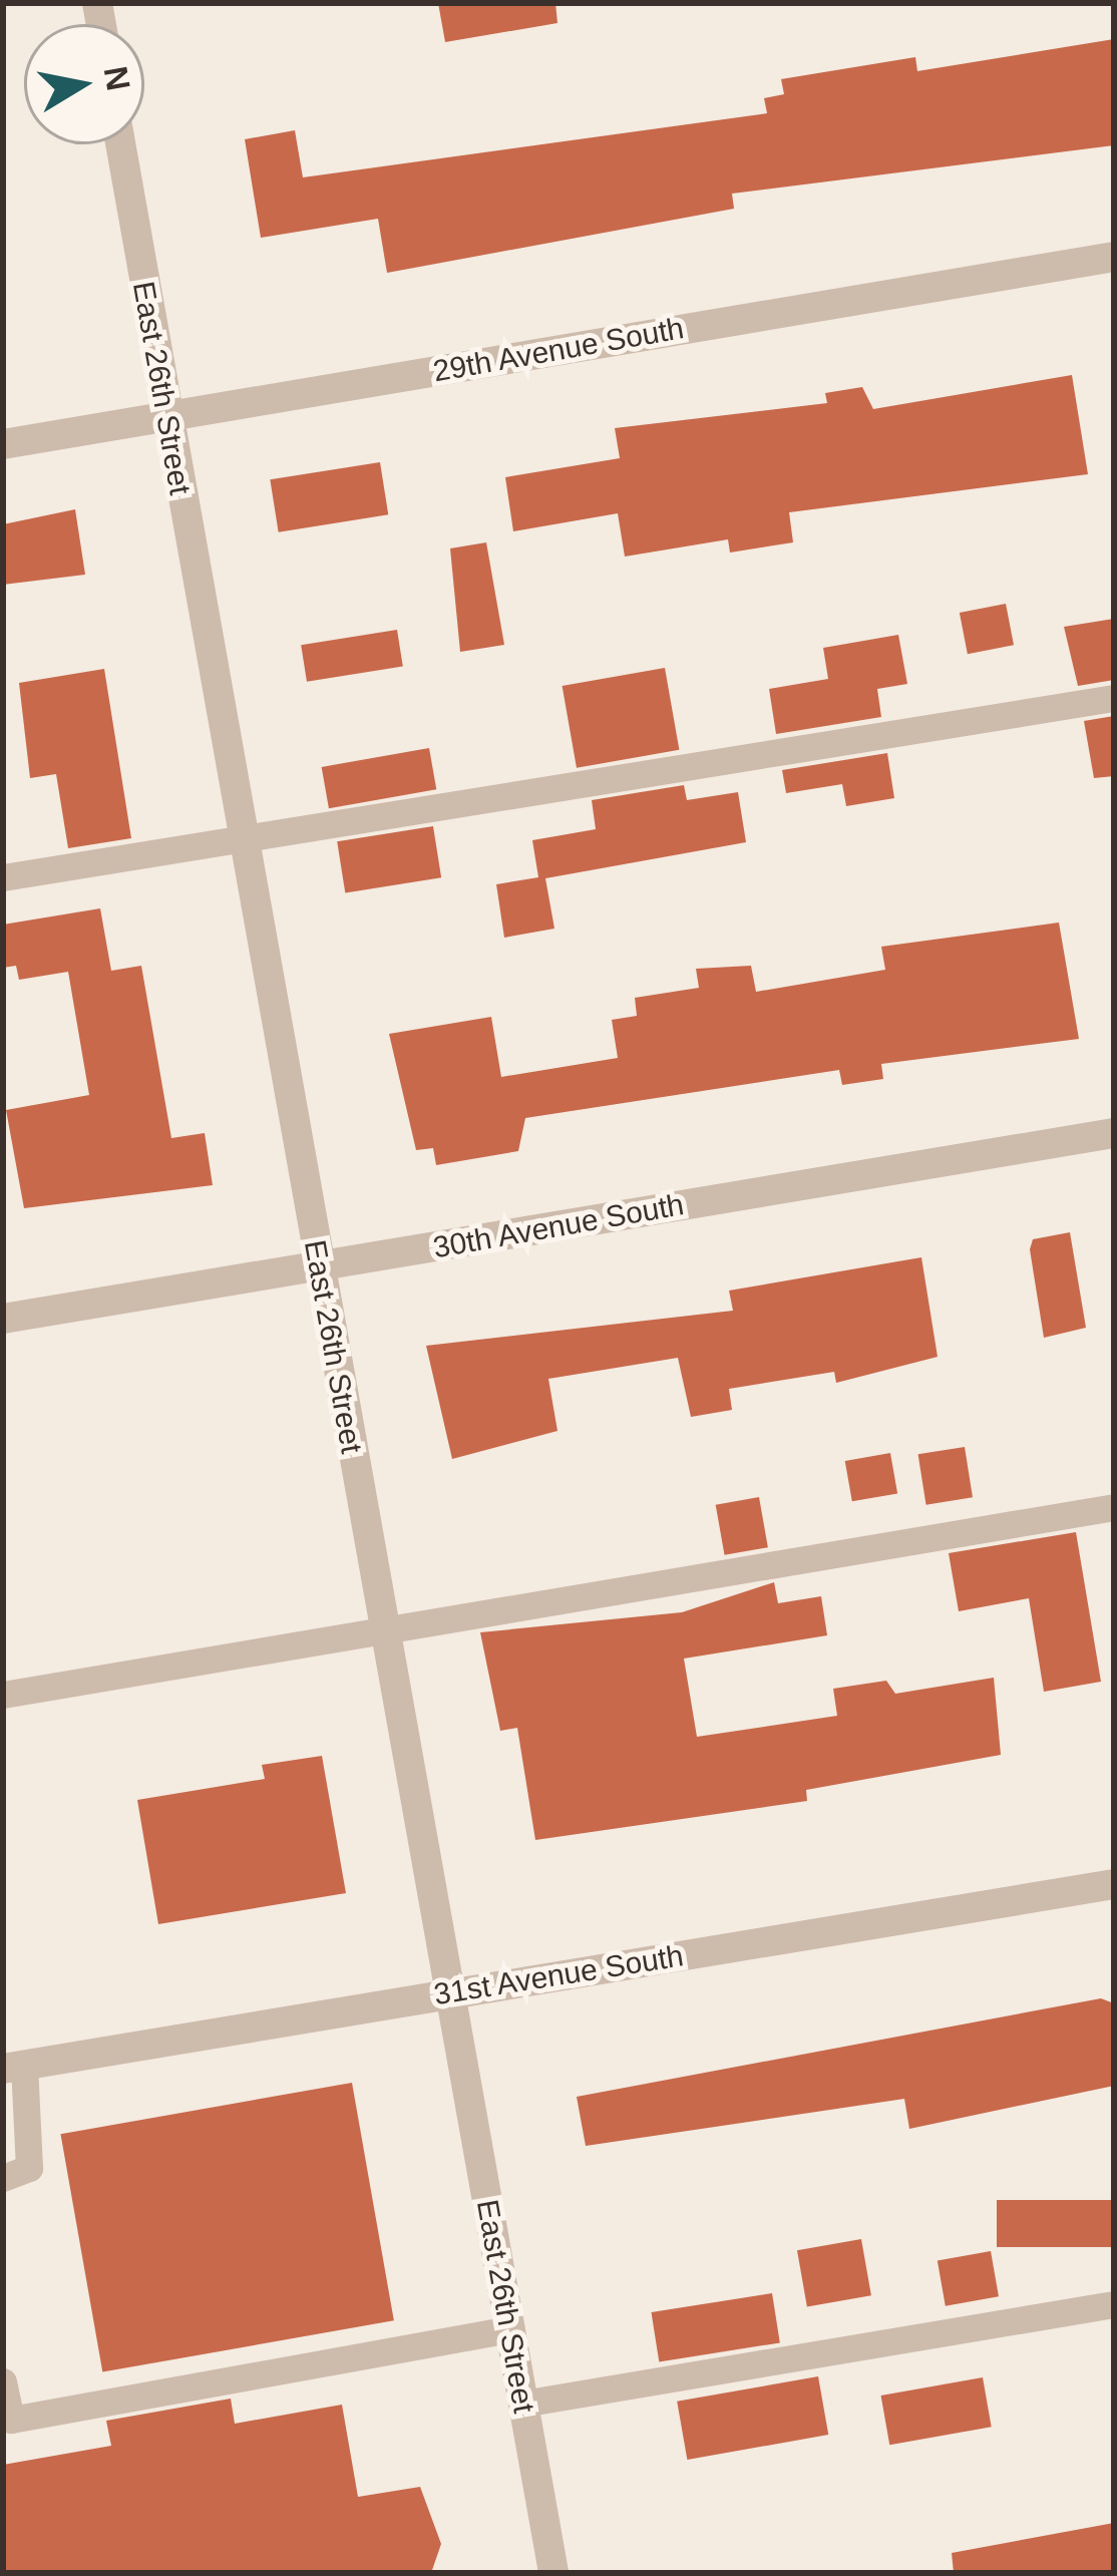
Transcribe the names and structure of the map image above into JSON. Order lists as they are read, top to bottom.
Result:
{
  "streets": {
    "street": [
      "29th Avenue South",
      "East 26th Street",
      "30th Avenue South",
      "31st Avenue South"
    ]
  },
  "crossings": [
    ["29th Avenue South", "East 26th Street"],
    ["East 26th Street", "30th Avenue South"],
    ["East 26th Street", "31st Avenue South"]
  ],
  "north": "right"
}
